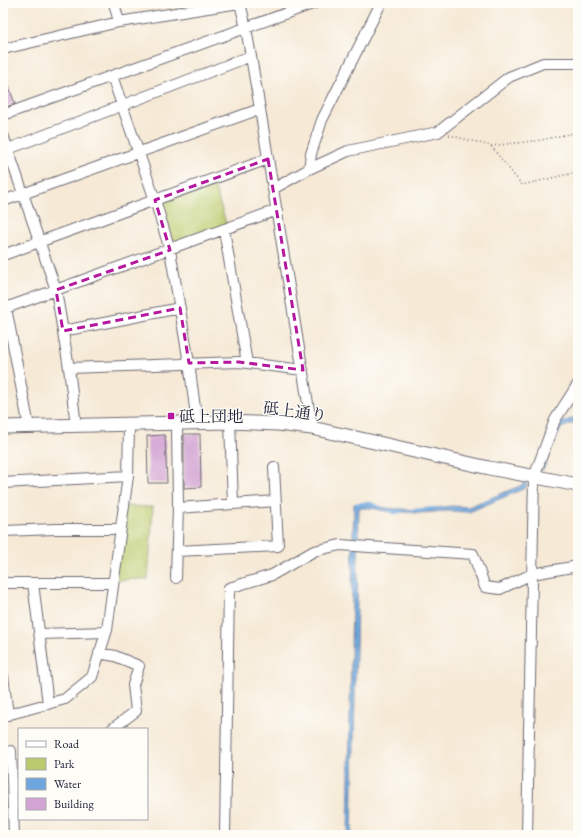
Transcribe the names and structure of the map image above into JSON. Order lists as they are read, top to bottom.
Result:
{
  "streets": {
    "street": ["砥上通り"]
  },
  "places": {
    "transit": ["砥上団地"]
  },
  "legend": [
    "Road",
    "Park",
    "Water",
    "Building"
  ]
}
